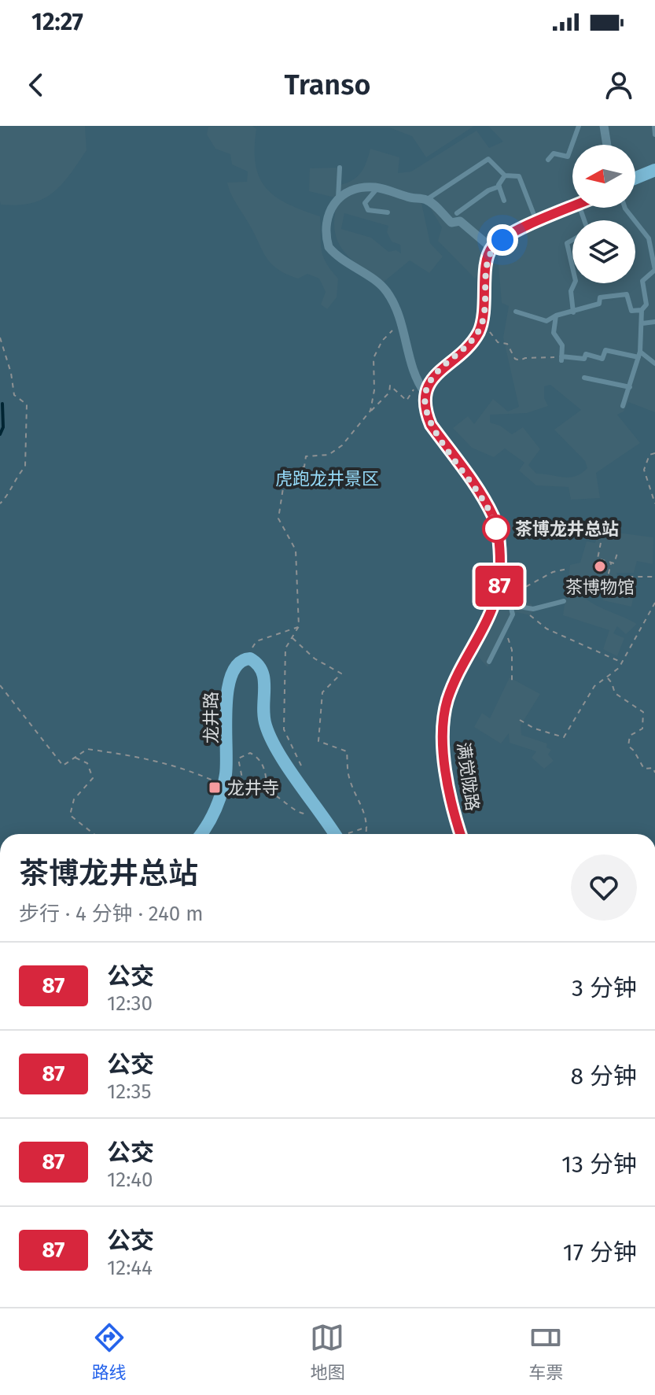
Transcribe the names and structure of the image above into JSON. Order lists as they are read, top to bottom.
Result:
{
  "streets": {
    "street": ["龙井路", "满觉陇路"]
  },
  "parks": ["虎跑龙井景区"],
  "places": {
    "other": ["茶博龙井总站", "茶博物馆"],
    "transit": ["龙井寺"]
  },
  "lines": ["bus line 87"],
  "north": "left",
  "page": {
    "status": "12:27",
    "header": "Transo",
    "on_map": "87",
    "heading": ["茶博龙井总站", "步行 · 4 分钟 · 240 m"],
    "list": [
      {
        "mark": "87",
        "name": "公交",
        "note": "12:30",
        "value": "3 分钟"
      },
      {
        "mark": "87",
        "name": "公交",
        "note": "12:35",
        "value": "8 分钟"
      },
      {
        "mark": "87",
        "name": "公交",
        "note": "12:40",
        "value": "13 分钟"
      },
      {
        "mark": "87",
        "name": "公交",
        "note": "12:44",
        "value": "17 分钟"
      }
    ],
    "tabs": ["路线", "地图", "车票"]
  }
}
